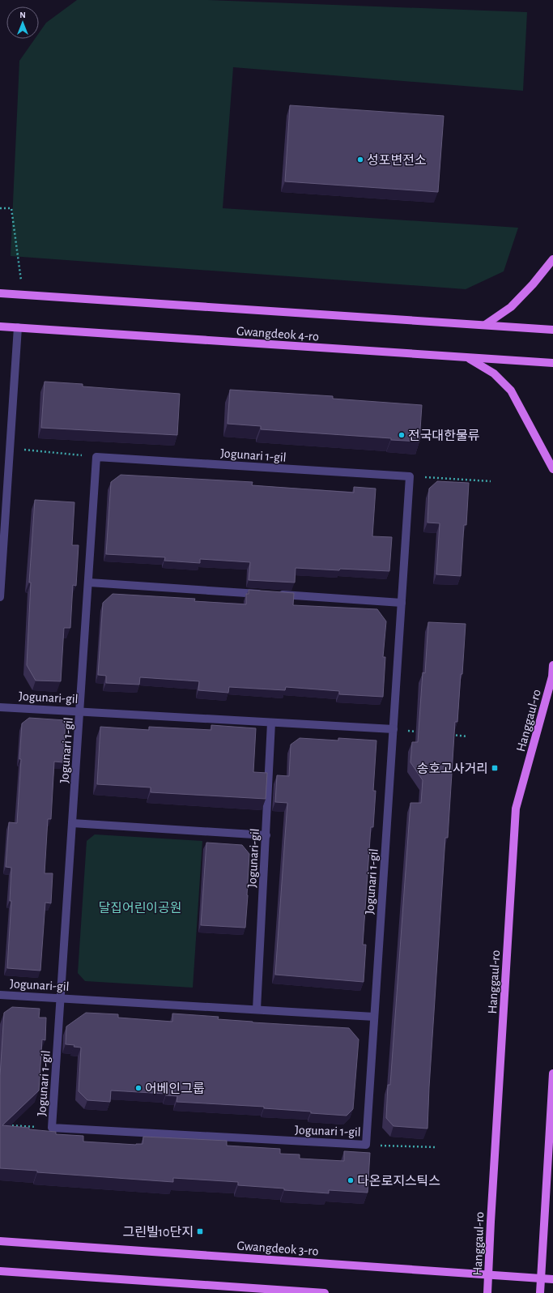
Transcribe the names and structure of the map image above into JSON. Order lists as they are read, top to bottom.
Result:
{
  "streets": {
    "main road": ["Gwangdeok 4-ro", "Hanggaul-ro", "Gwangdeok 3-ro"],
    "street": ["Jogunari 1-gil", "Jogunari-gil"]
  },
  "crossings": [
    ["Jogunari 1-gil", "Jogunari-gil"],
    ["Hanggaul-ro", "Gwangdeok 3-ro"]
  ],
  "parks": ["달집어린이공원"],
  "places": {
    "other": [
      "성포변전소",
      "전국대한물류",
      "어베인그룹",
      "다온로지스틱스"
    ],
    "transit": ["송호고사거리", "그린빌10단지"]
  },
  "north": "top"
}
